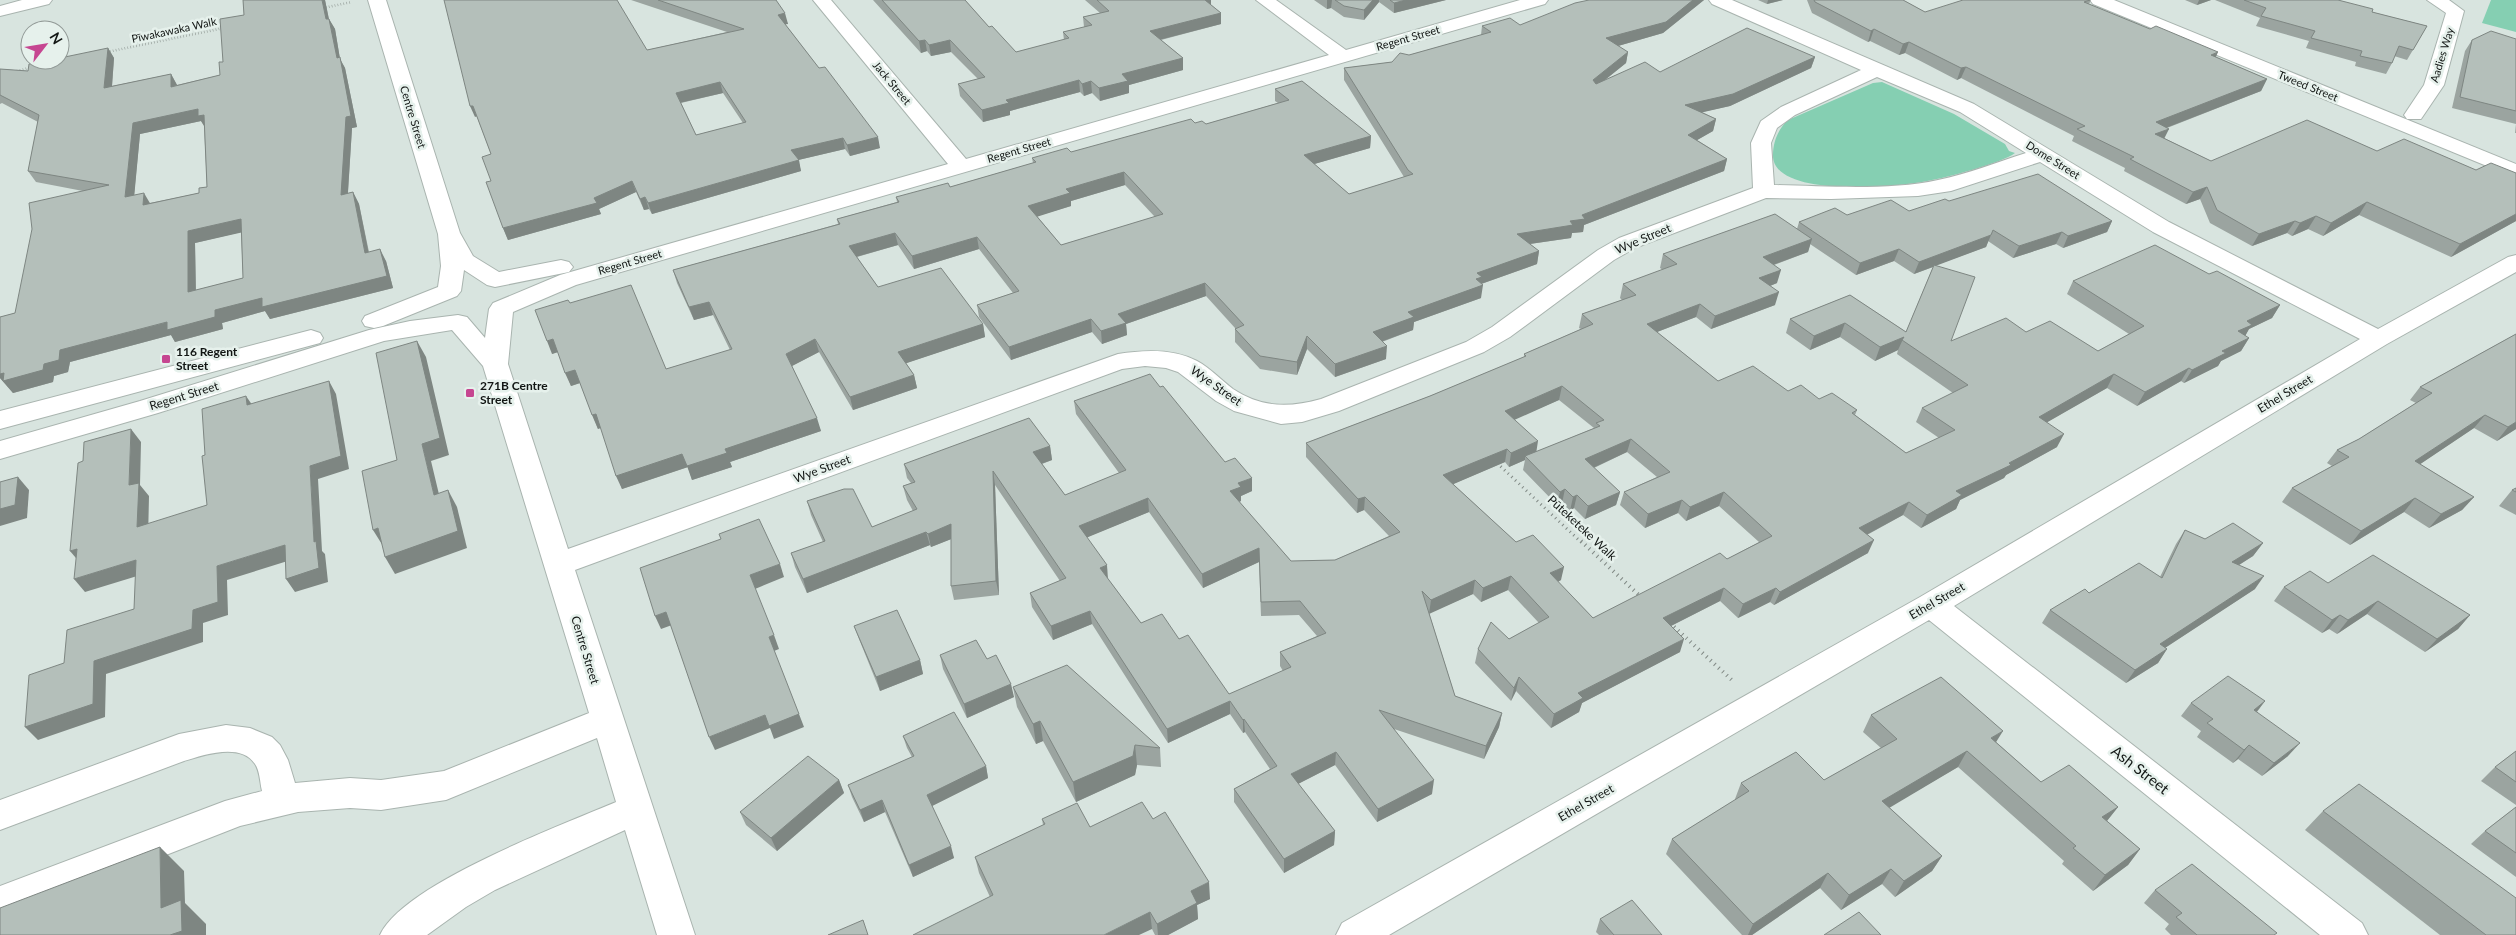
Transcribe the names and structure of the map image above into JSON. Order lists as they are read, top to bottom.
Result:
{
  "streets": {
    "street": [
      "Regent Street",
      "Aadies Way",
      "Jack Street",
      "Tweed Street",
      "Centre Street",
      "Dome Street",
      "Wye Street",
      "Ethel Street",
      "Ash Street"
    ],
    "path": ["Pīwakawaka Walk", "Pūteketeke Walk"]
  },
  "crossings": [
    ["Regent Street", "Jack Street"],
    ["Regent Street", "Centre Street"],
    ["Aadies Way", "Tweed Street"],
    ["Centre Street", "Wye Street"],
    ["Dome Street", "Wye Street"],
    ["Dome Street", "Ethel Street"],
    ["Ethel Street", "Ash Street"]
  ],
  "places": {
    "transit": ["116 Regent Street", "271B Centre Street"]
  },
  "north": "top right"
}
